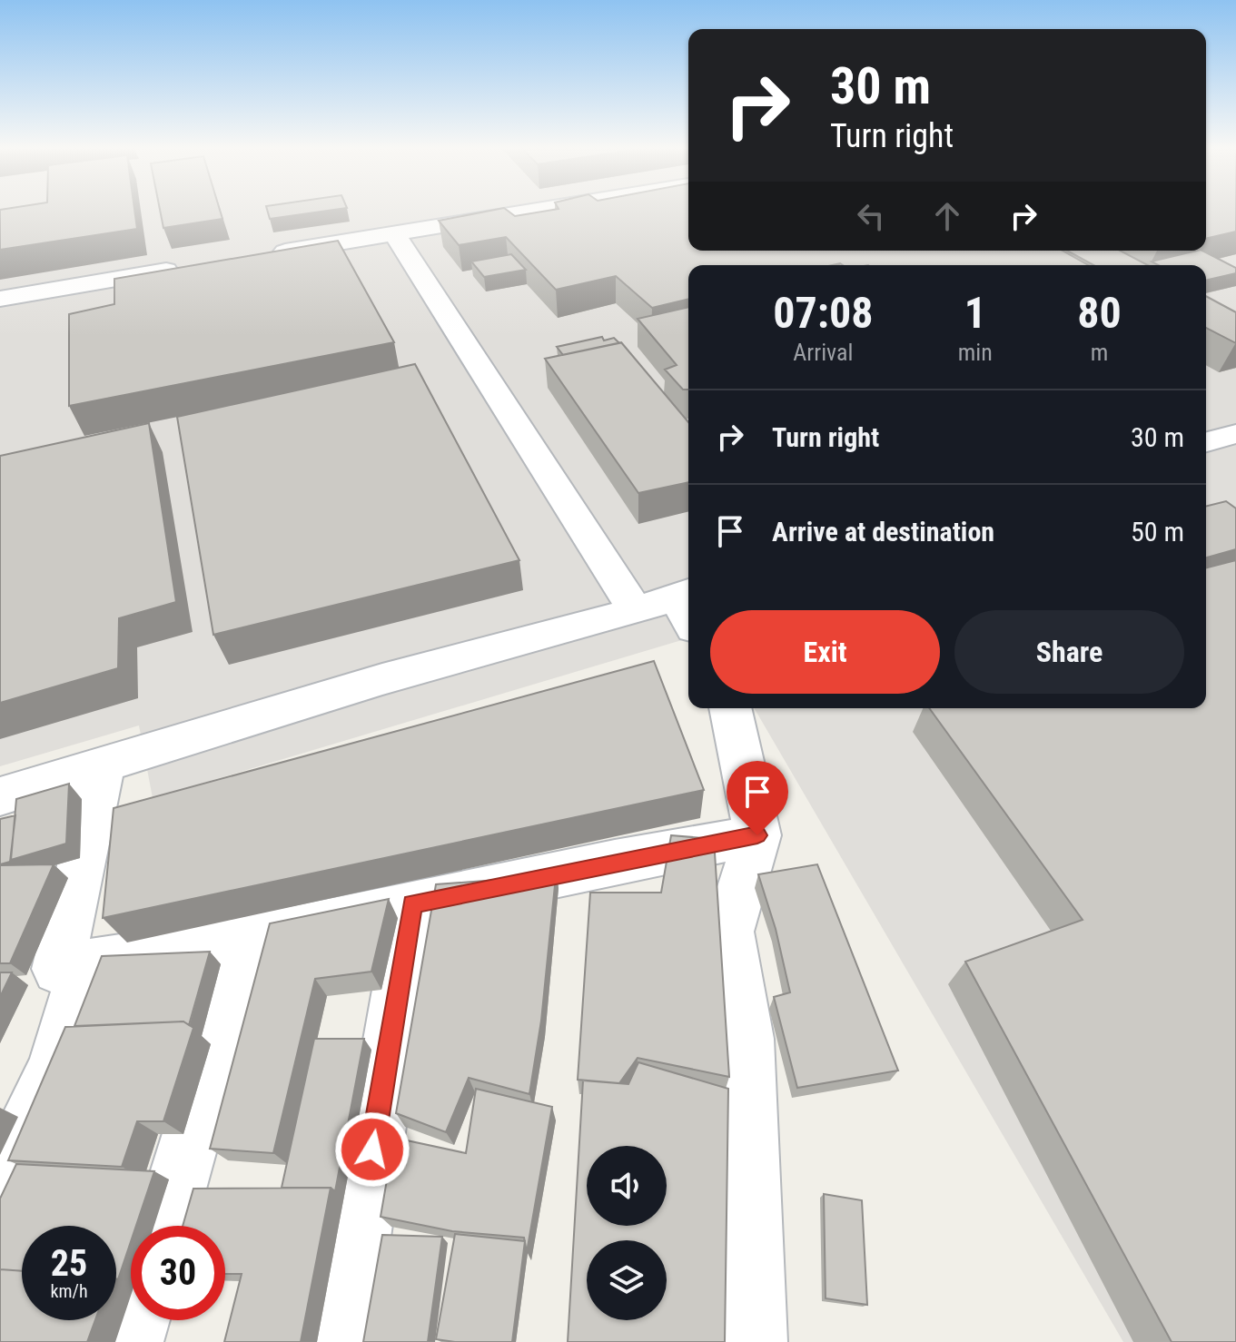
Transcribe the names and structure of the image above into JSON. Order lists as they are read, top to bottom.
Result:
{
  "page": {
    "turn": ["30 m", "Turn right"],
    "eta": [
      "07:08",
      "Arrival",
      "1",
      "min",
      "80",
      "m"
    ],
    "list": [
      {
        "name": "Turn right",
        "value": "30 m"
      },
      {
        "name": "Arrive at destination",
        "value": "50 m"
      }
    ],
    "buttons": ["Exit", "Share"],
    "speed": "25 km/h",
    "limit": "30"
  }
}
